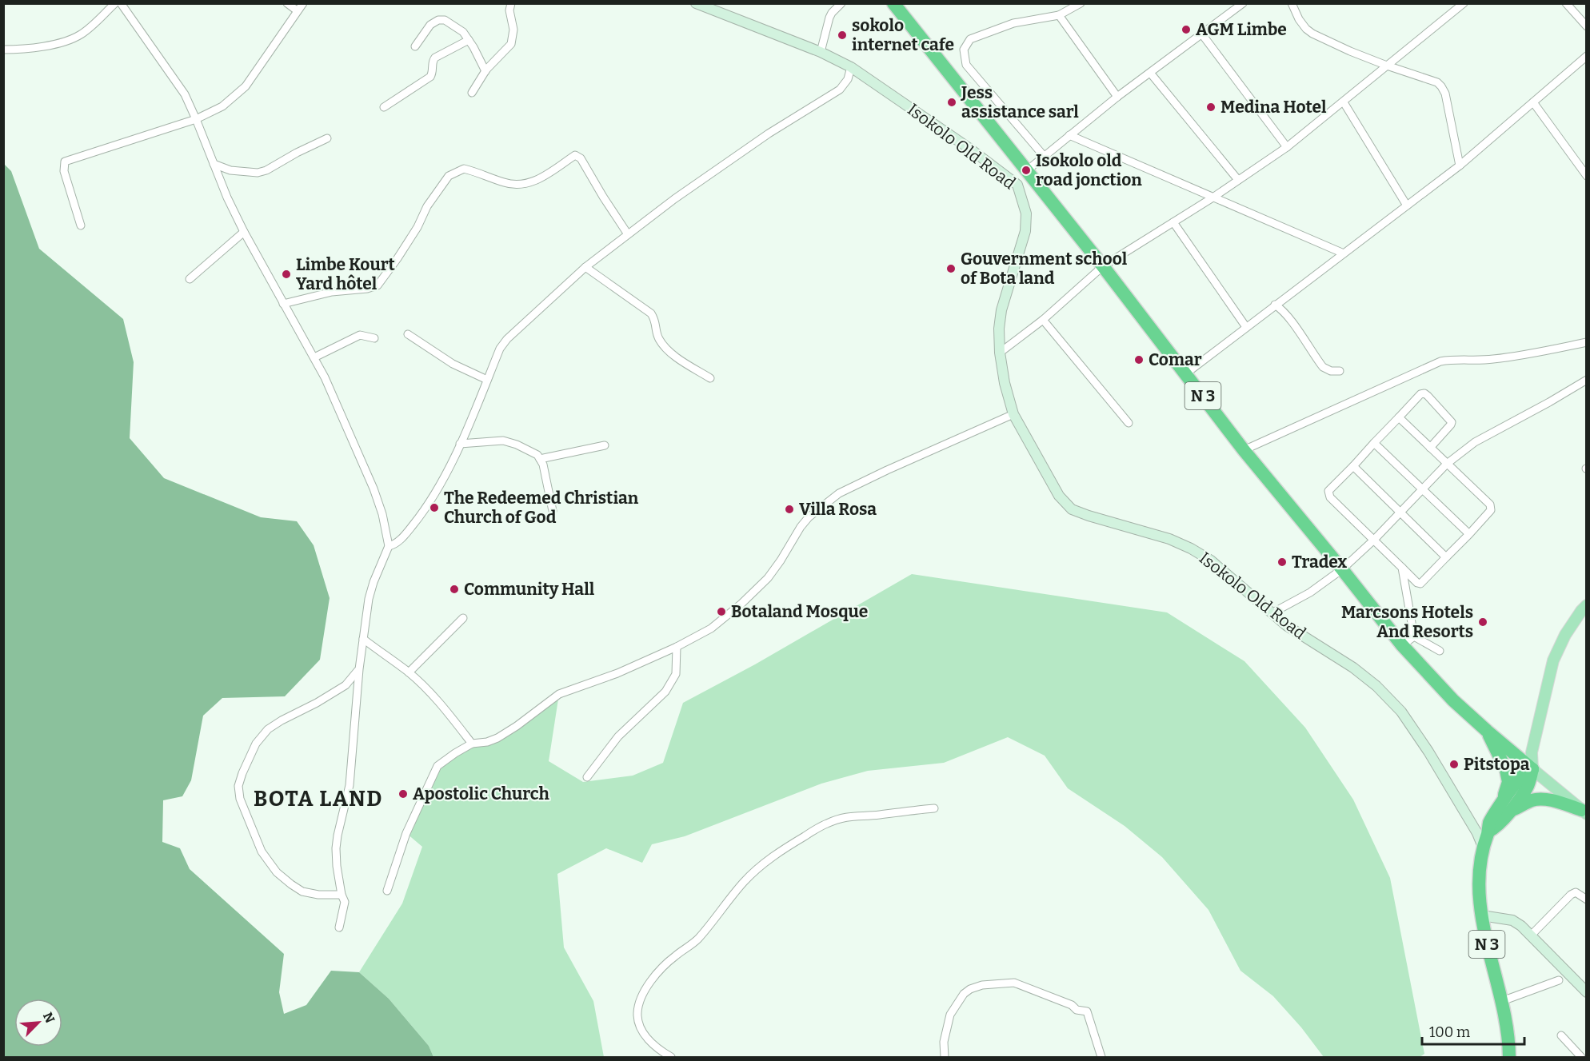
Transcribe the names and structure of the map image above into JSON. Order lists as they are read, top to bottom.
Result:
{
  "streets": {
    "highway": ["N 3"],
    "street": ["Isokolo Old Road"]
  },
  "crossings": [
    ["Isokolo Old Road", "N 3"]
  ],
  "districts": ["BOTA LAND"],
  "places": [
    "AGM Limbe",
    "sokolo internet cafe",
    "Jess assistance sarl",
    "Medina Hotel",
    "Isokolo old road jonction",
    "Gouvernment school of Bota land",
    "Limbe Kourt Yard hôtel",
    "Comar",
    "The Redeemed Christian Church of God",
    "Villa Rosa",
    "Tradex",
    "Community Hall",
    "Botaland Mosque",
    "Marcsons Hotels And Resorts",
    "Pitstopa",
    "Apostolic Church"
  ],
  "scale_bar": "100 m",
  "north": "top right"
}
